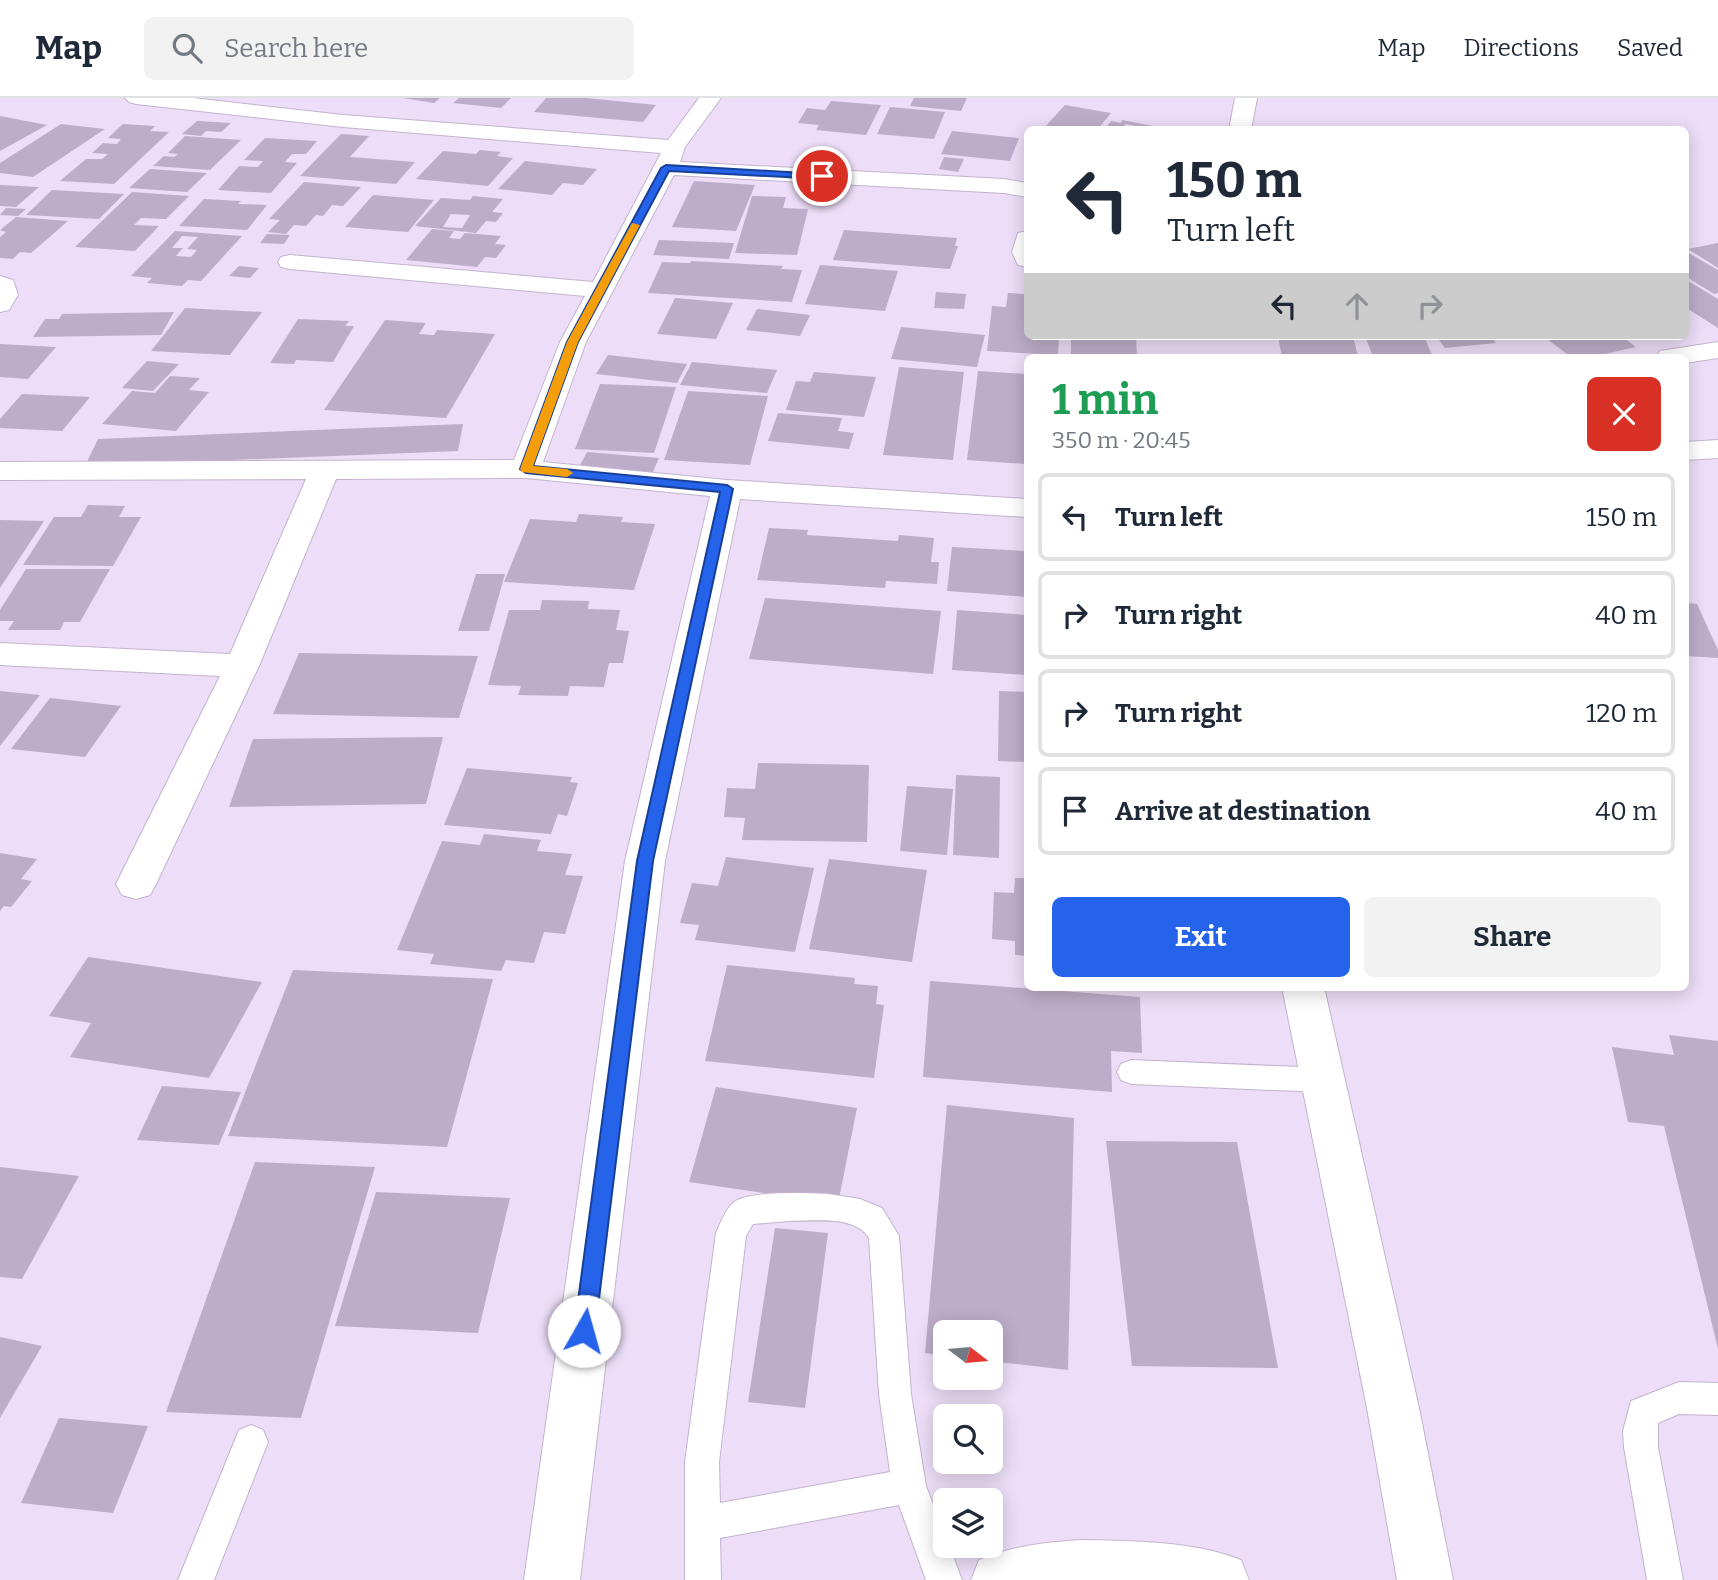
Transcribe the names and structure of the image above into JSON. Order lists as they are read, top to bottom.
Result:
{
  "north": "right",
  "page": {
    "header": "Map",
    "search": "Search here",
    "nav": ["Map", "Directions", "Saved"],
    "turn": ["150 m", "Turn left"],
    "heading": ["1 min", "350 m · 20:45"],
    "list": [
      {
        "name": "Turn left",
        "value": "150 m"
      },
      {
        "name": "Turn right",
        "value": "40 m"
      },
      {
        "name": "Turn right",
        "value": "120 m"
      },
      {
        "name": "Arrive at destination",
        "value": "40 m"
      }
    ],
    "buttons": ["Exit", "Share"]
  }
}
